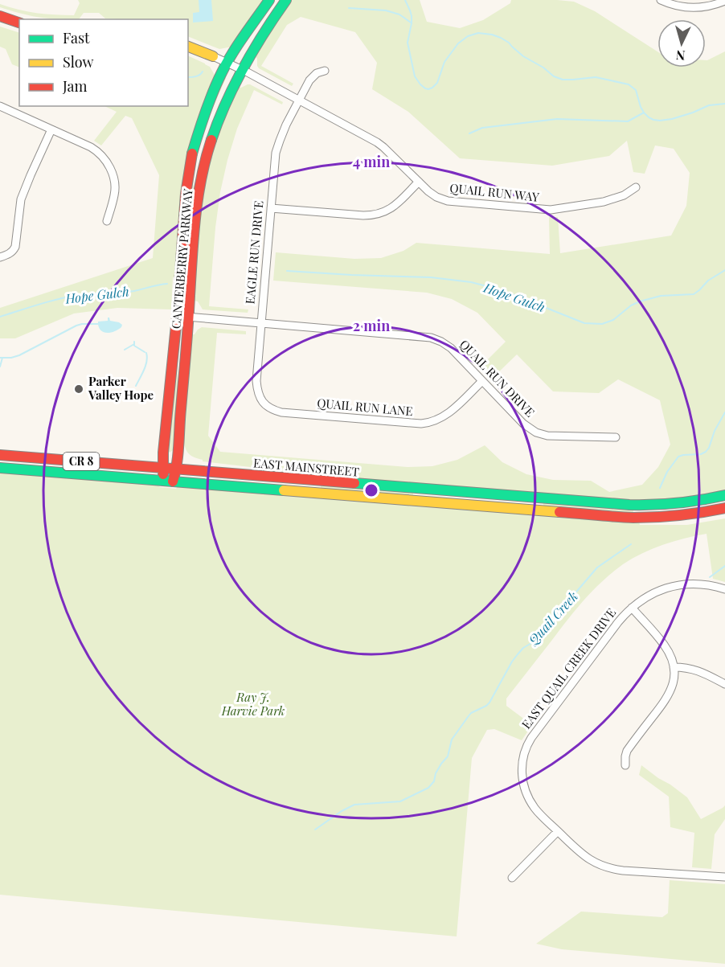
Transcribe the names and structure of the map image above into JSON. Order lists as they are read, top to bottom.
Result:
{
  "streets": {
    "main road": ["CANTERBERRY PARKWAY", "CR 8", "EAST MAINSTREET"],
    "street": [
      "QUAIL RUN WAY",
      "EAGLE RUN DRIVE",
      "QUAIL RUN DRIVE",
      "QUAIL RUN LANE",
      "EAST QUAIL CREEK DRIVE"
    ]
  },
  "crossings": [
    ["QUAIL RUN WAY", "EAGLE RUN DRIVE"],
    ["QUAIL RUN WAY", "CANTERBERRY PARKWAY"],
    ["EAGLE RUN DRIVE", "QUAIL RUN DRIVE"],
    ["EAGLE RUN DRIVE", "QUAIL RUN LANE"],
    ["CANTERBERRY PARKWAY", "QUAIL RUN DRIVE"],
    ["CANTERBERRY PARKWAY", "EAST MAINSTREET"],
    ["QUAIL RUN DRIVE", "QUAIL RUN LANE"]
  ],
  "water": ["Hope Gulch", "Quail Creek"],
  "parks": ["Ray J. Harvie Park"],
  "places": ["Parker Valley Hope"],
  "legend": ["Fast", "Slow", "Jam"],
  "north": "bottom",
  "rings": ["4 min", "2 min"]
}
